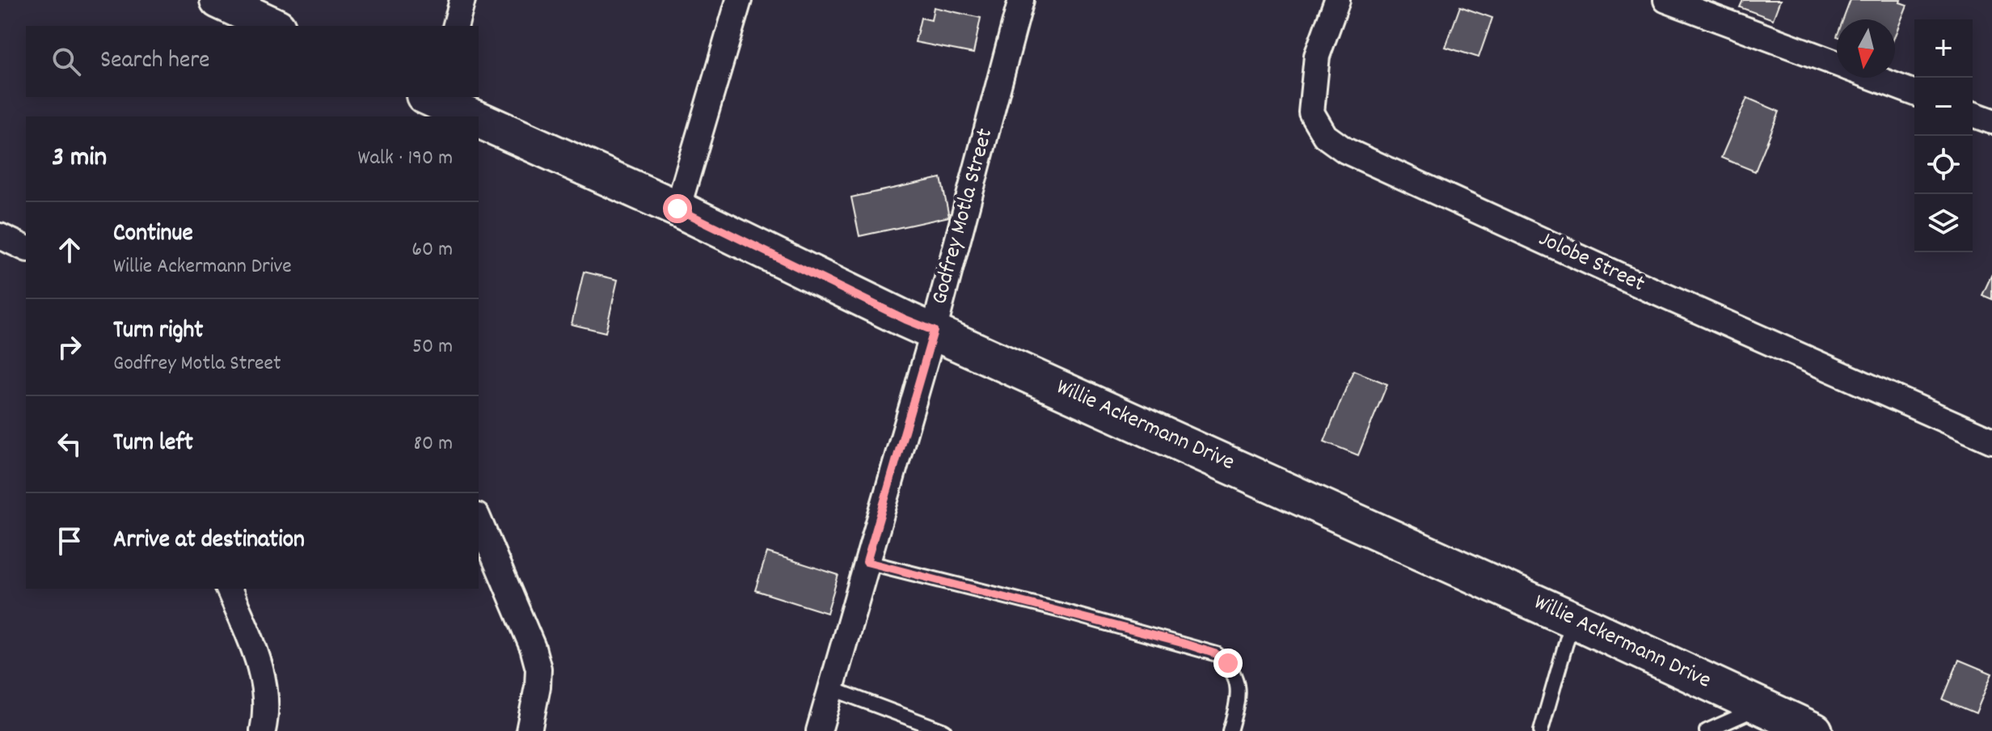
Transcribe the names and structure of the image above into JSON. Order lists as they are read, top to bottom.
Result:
{
  "streets": {
    "street": ["Godfrey Motla Street", "Jolobe Street", "Willie Ackermann Drive"]
  },
  "crossings": [
    ["Godfrey Motla Street", "Willie Ackermann Drive"]
  ],
  "north": "bottom",
  "page": {
    "map_buttons": ["+", "−"],
    "search": "Search here",
    "heading": ["3 min", "Walk · 190 m"],
    "list": [
      ["Continue", "Willie Ackermann Drive", "60 m"],
      ["Turn right", "Godfrey Motla Street", "50 m"],
      ["Turn left", "80 m"],
      "Arrive at destination"
    ]
  }
}
